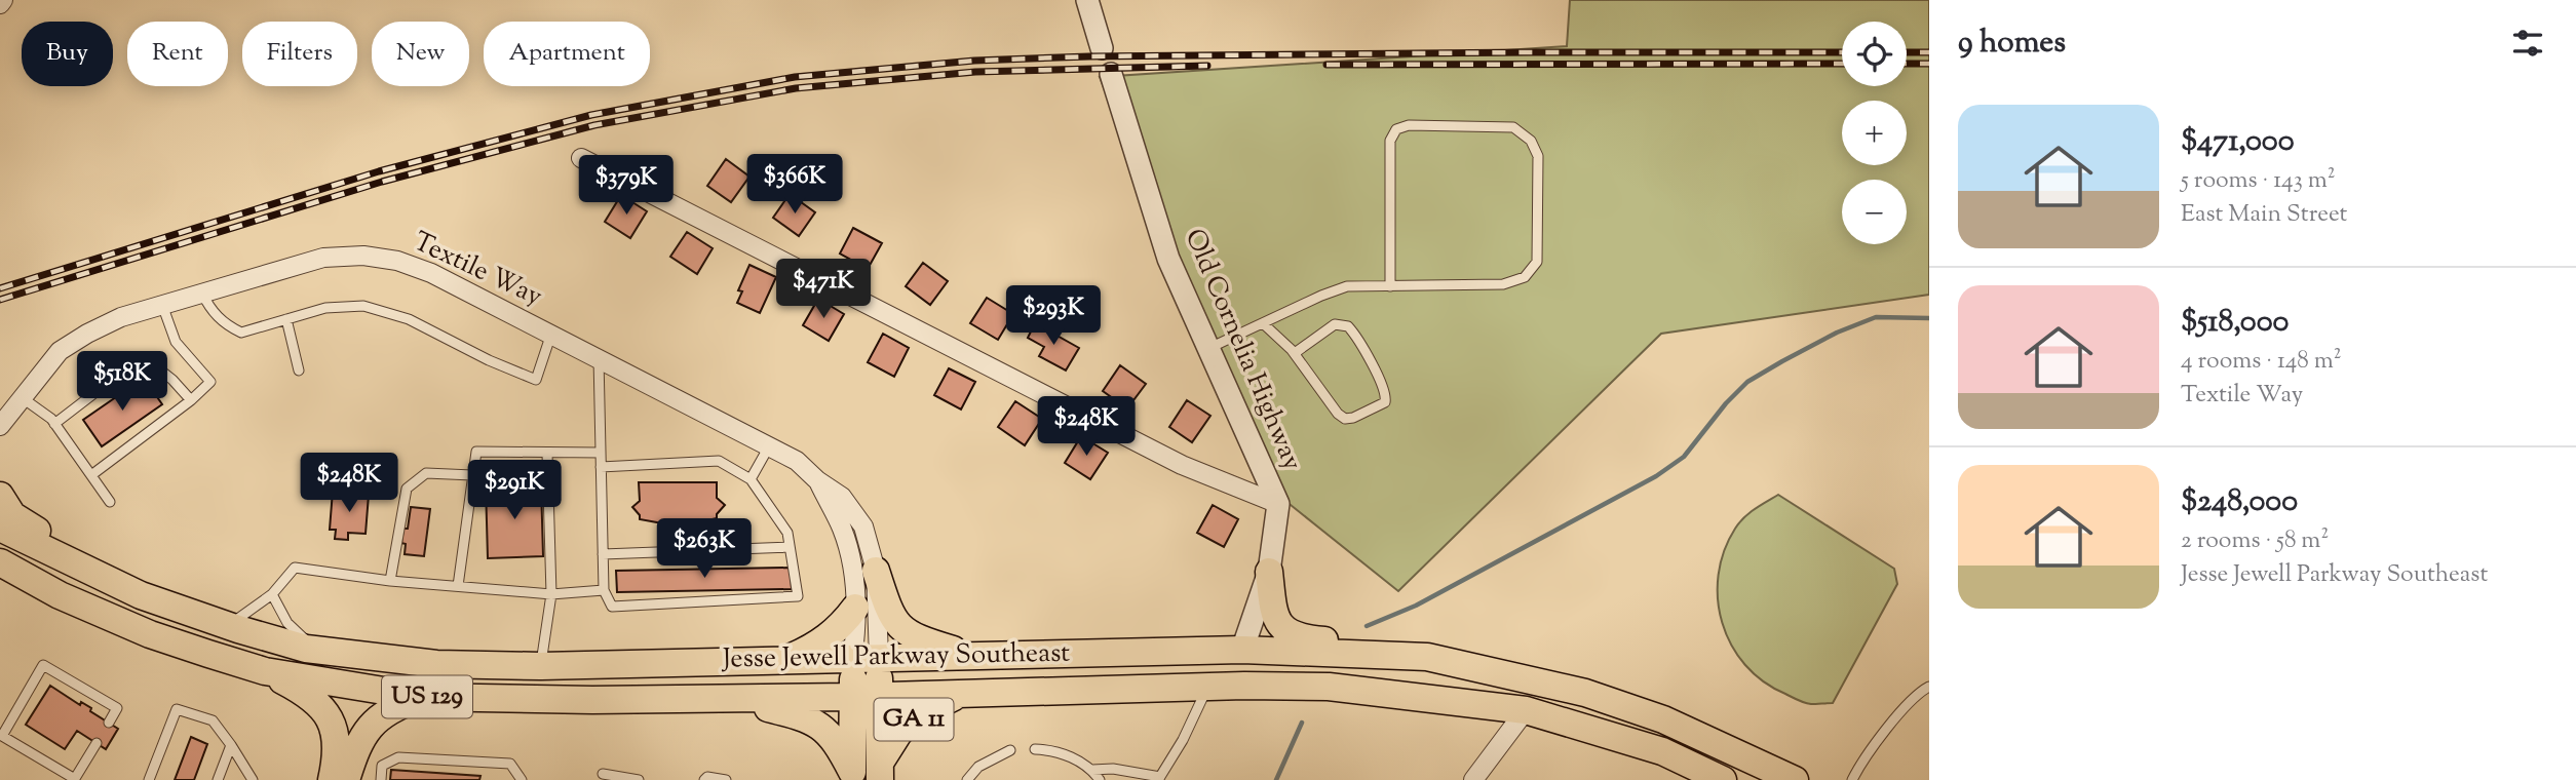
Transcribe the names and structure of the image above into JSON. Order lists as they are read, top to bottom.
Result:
{
  "streets": {
    "main road": ["Jesse Jewell Parkway Southeast", "US 129", "GA 11"],
    "street": ["Textile Way", "Old Cornelia Highway"]
  },
  "crossings": [
    ["Textile Way", "Jesse Jewell Parkway Southeast"],
    ["Textile Way", "GA 11"],
    ["Old Cornelia Highway", "Jesse Jewell Parkway Southeast"],
    ["Jesse Jewell Parkway Southeast", "US 129"],
    ["Jesse Jewell Parkway Southeast", "GA 11"],
    ["US 129", "GA 11"]
  ],
  "page": {
    "heading": "9 homes",
    "map_buttons": ["+", "−"],
    "chip": [
      "Buy",
      "Rent",
      "Filters",
      "New",
      "Apartment"
    ],
    "list": [
      {
        "name": "$471,000",
        "note": "5 rooms · 143 m² · East Main Street"
      },
      {
        "name": "$518,000",
        "note": "4 rooms · 148 m² · Textile Way"
      },
      {
        "name": "$248,000",
        "note": "2 rooms · 58 m² · Jesse Jewell Parkway Southeast"
      }
    ],
    "price": [
      "$366K",
      "$379K",
      "$471K",
      "$293K",
      "$518K",
      "$248K",
      "$248K",
      "$291K",
      "$263K"
    ]
  }
}
